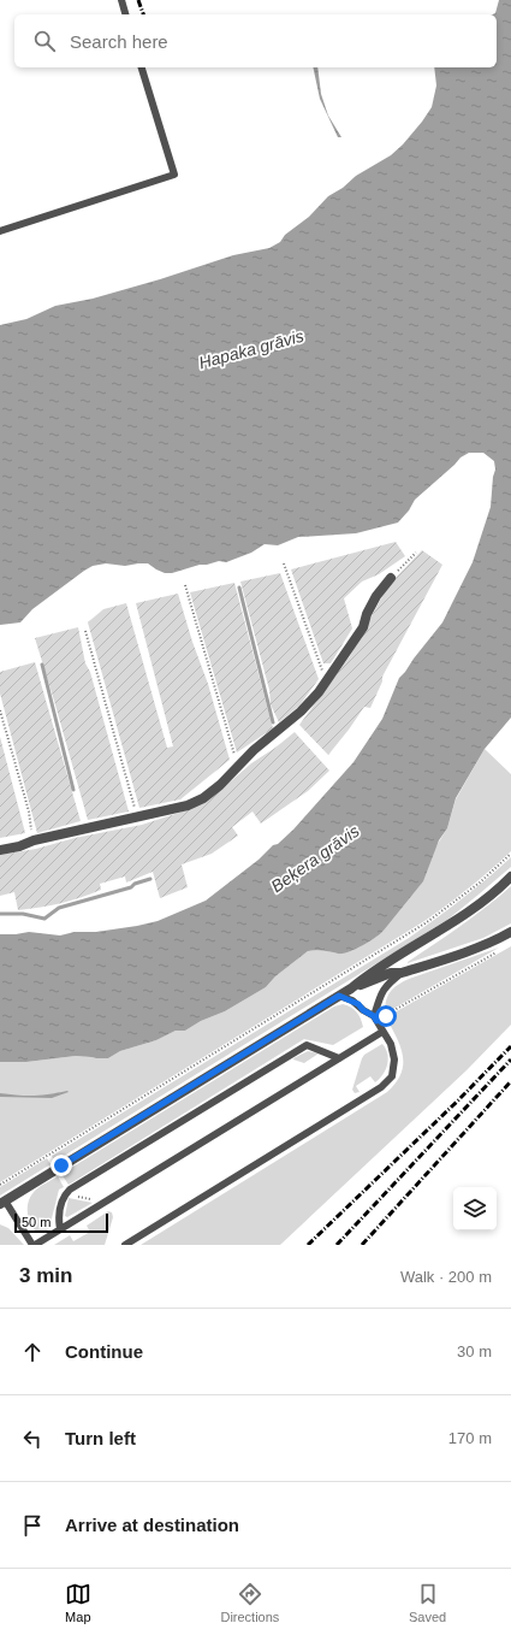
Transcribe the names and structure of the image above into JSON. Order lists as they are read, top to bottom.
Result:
{
  "water": ["Hapaka grāvis", "Beķera grāvis"],
  "scale_bar": "50 m",
  "page": {
    "search": "Search here",
    "scale": "50 m",
    "heading": ["3 min", "Walk · 200 m"],
    "list": [
      ["Continue", "30 m"],
      ["Turn left", "170 m"],
      "Arrive at destination"
    ],
    "nav": ["Map", "Directions", "Saved"]
  }
}
